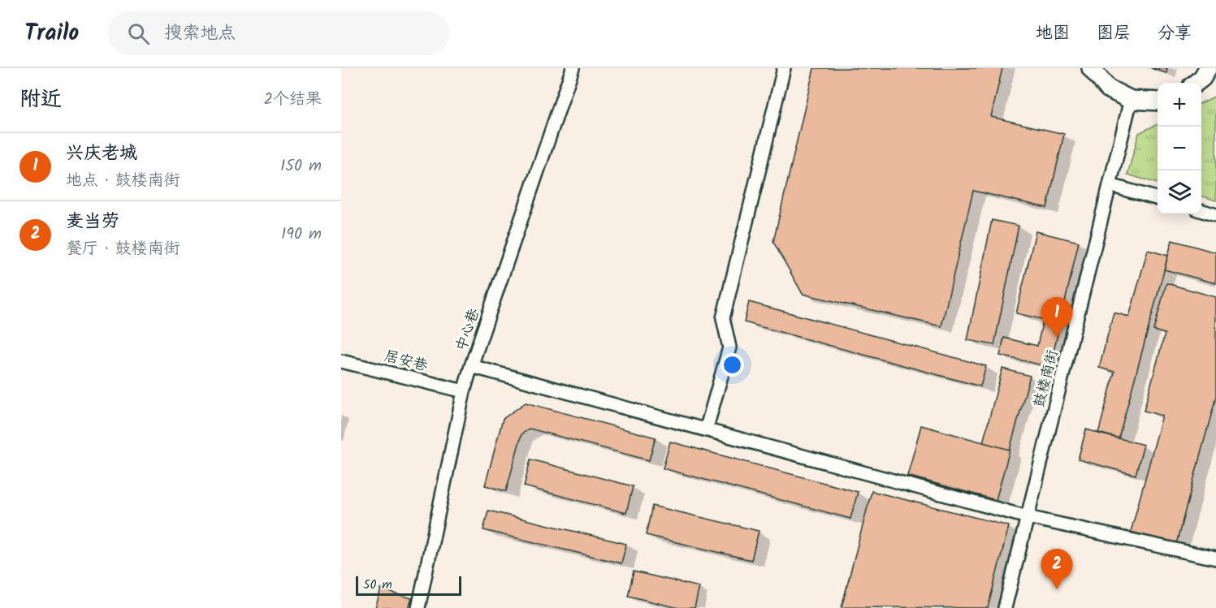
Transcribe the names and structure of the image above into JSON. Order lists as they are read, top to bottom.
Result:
{
  "streets": {
    "street": ["中心巷", "居安巷", "鼓楼南街"]
  },
  "crossings": [
    ["中心巷", "居安巷"]
  ],
  "scale_bar": "50 m",
  "page": {
    "header": "Trailo",
    "search": "搜索地点",
    "nav": ["地图", "图层", "分享"],
    "heading": ["附近", "2个结果"],
    "map_buttons": ["+", "−"],
    "list": [
      {
        "mark": "1",
        "name": "兴庆老城",
        "note": "地点 · 鼓楼南街",
        "value": "150 m"
      },
      {
        "mark": "2",
        "name": "麦当劳",
        "note": "餐厅 · 鼓楼南街",
        "value": "190 m"
      }
    ],
    "pins": ["1", "2"],
    "scale": "50 m"
  }
}
